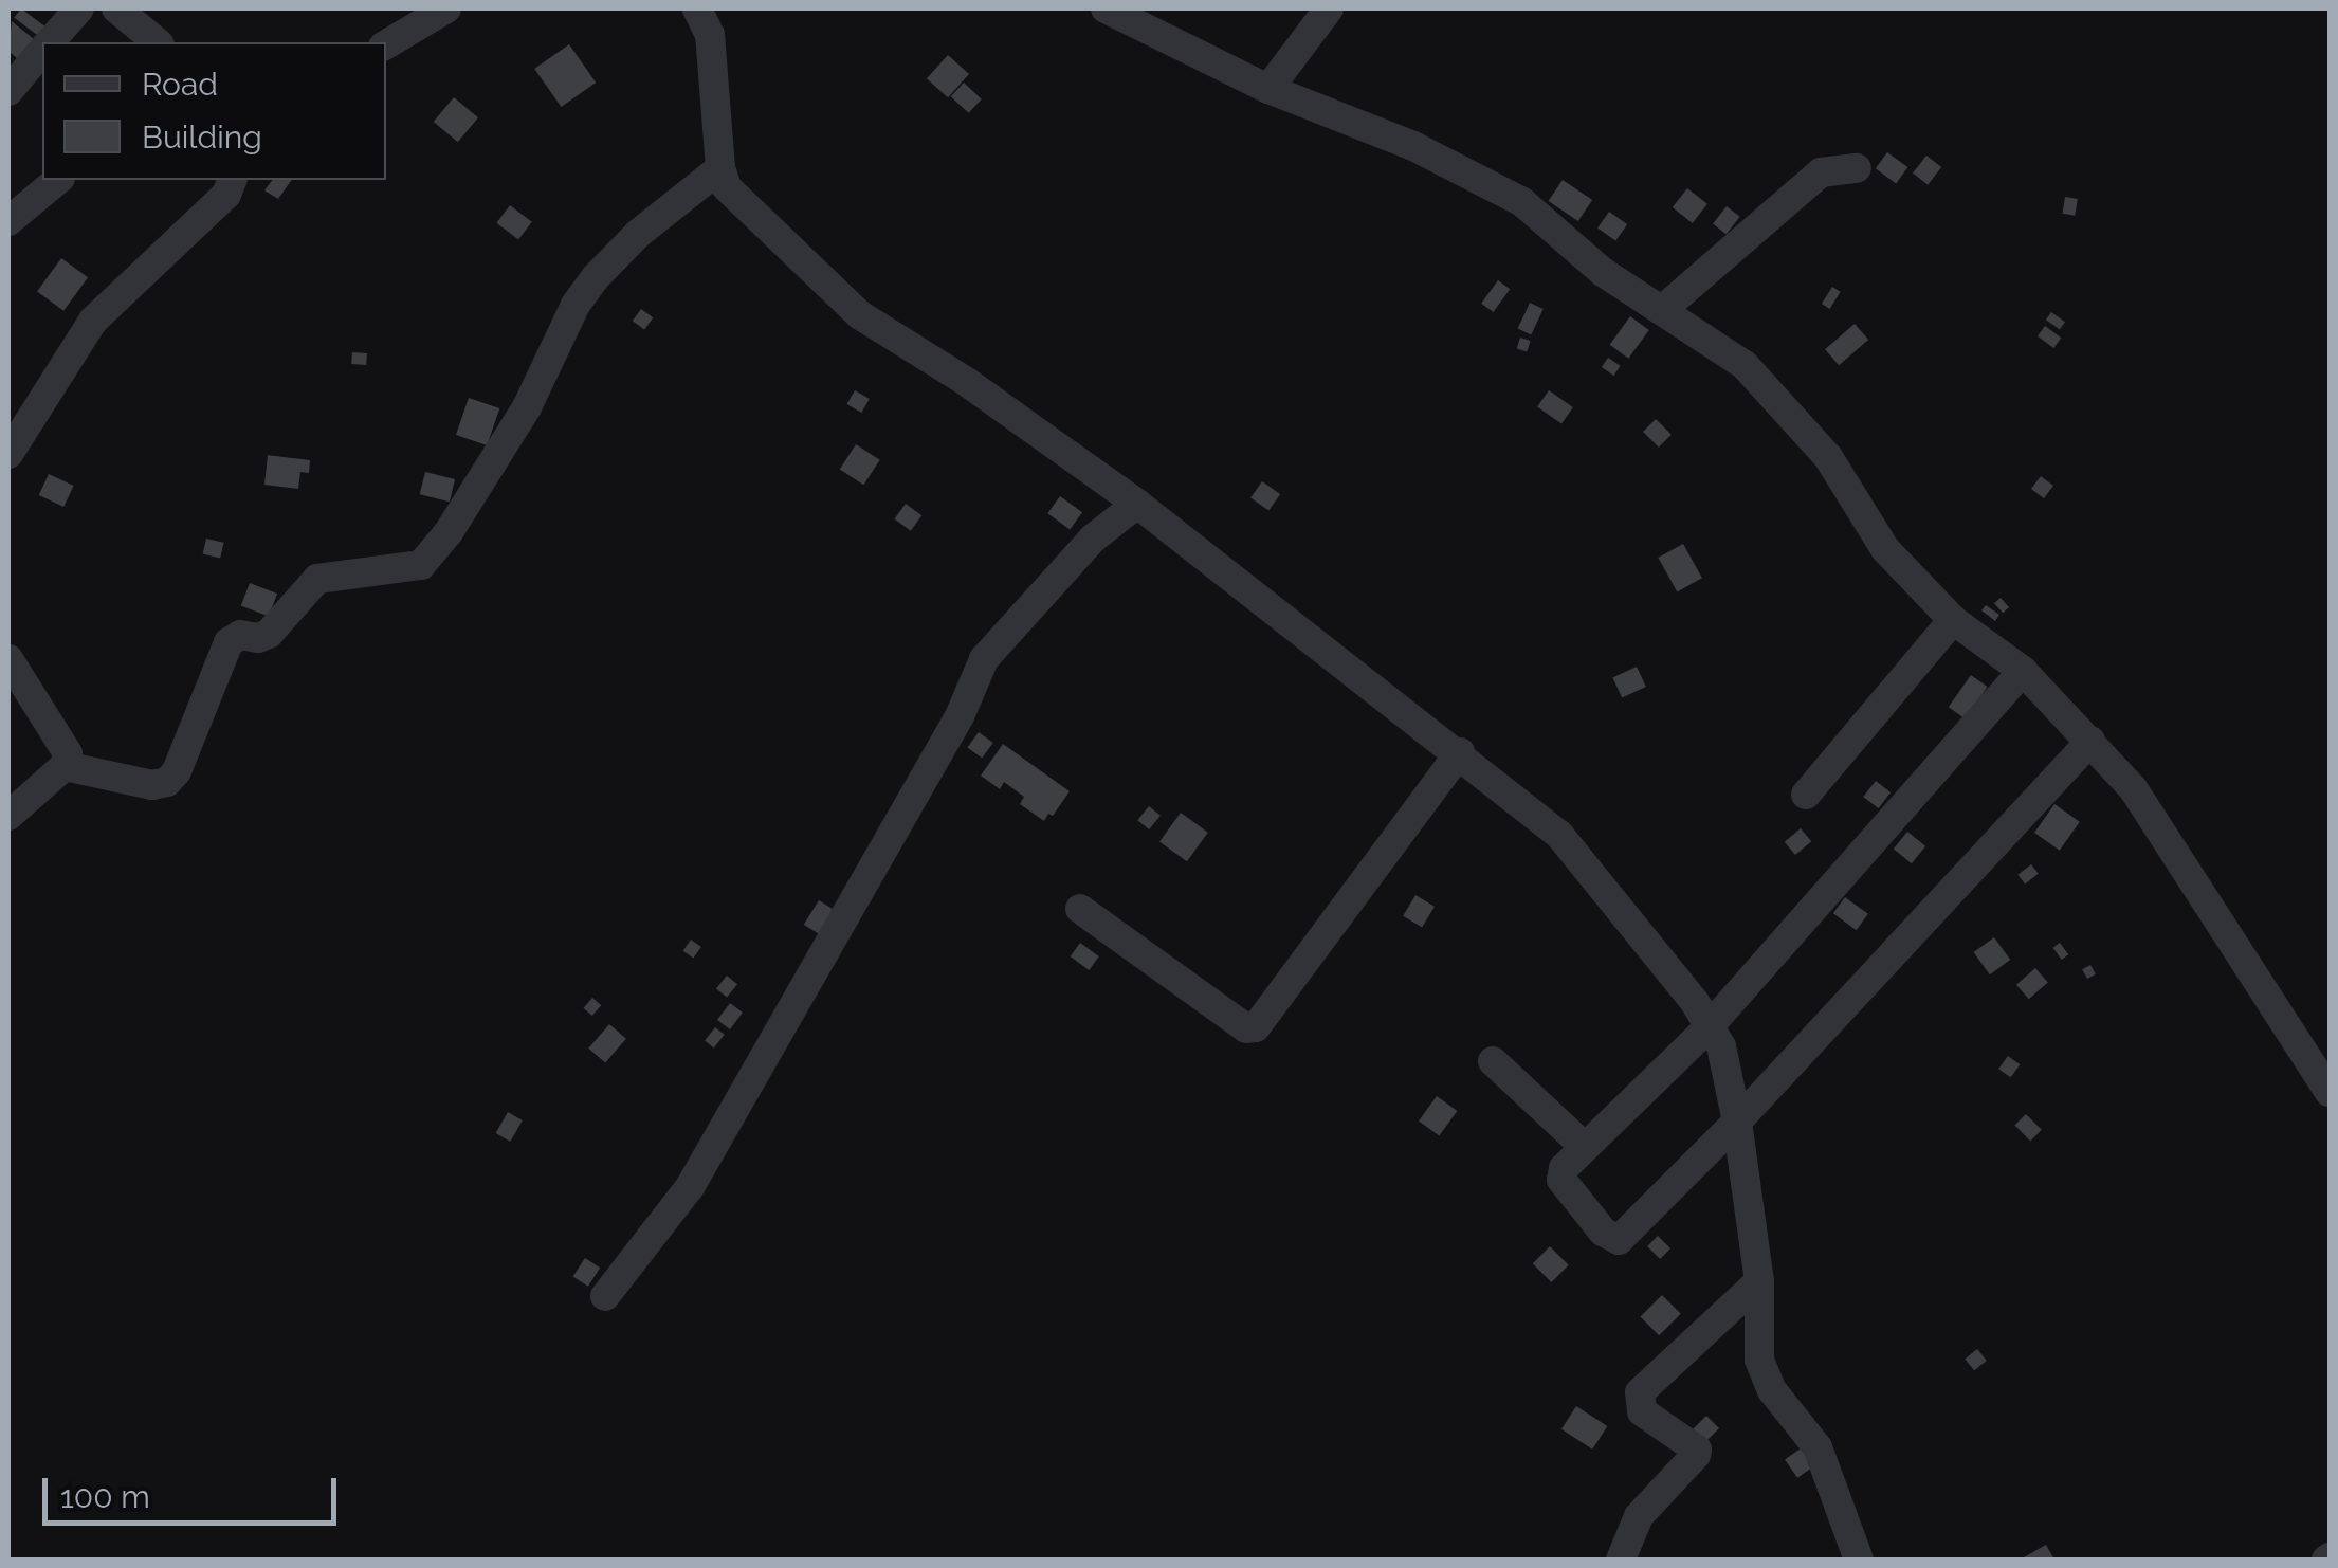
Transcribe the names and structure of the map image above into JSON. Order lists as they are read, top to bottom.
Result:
{
  "legend": ["Road", "Building"],
  "scale_bar": "100 m"
}
